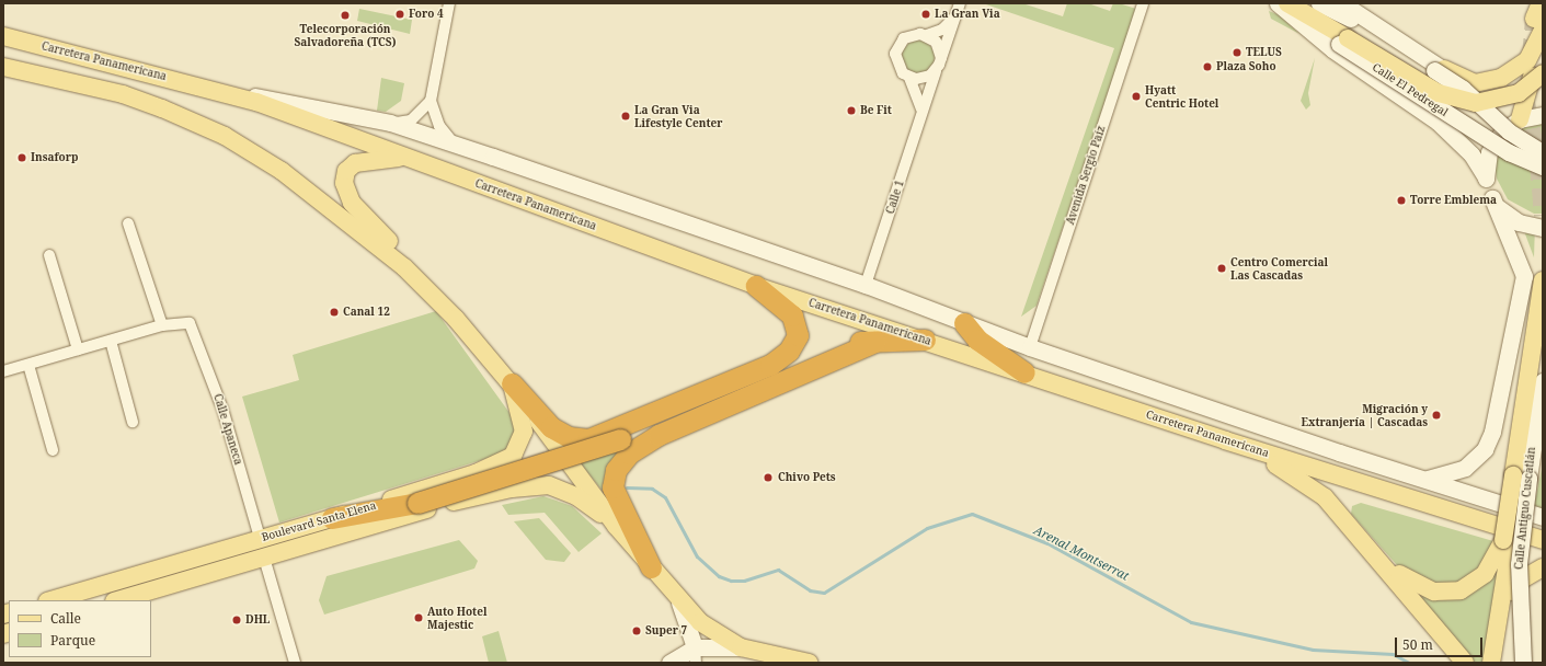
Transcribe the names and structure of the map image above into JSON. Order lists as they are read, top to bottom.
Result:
{
  "streets": {
    "main road": [
      "Carretera Panamericana",
      "Calle El Pedregal",
      "Calle Antiguo Cuscatlán",
      "Boulevard Santa Elena"
    ],
    "street": ["Avenida Sergio Paíz", "Calle 1", "Calle Apaneca"]
  },
  "crossings": [
    ["Carretera Panamericana", "Avenida Sergio Paíz"],
    ["Carretera Panamericana", "Calle 1"],
    ["Calle Apaneca", "Boulevard Santa Elena"]
  ],
  "water": ["Arenal Montserrat"],
  "places": [
    "Foro 4",
    "La Gran Via",
    "Telecorporación Salvadoreña (TCS)",
    "TELUS",
    "Plaza Soho",
    "Hyatt Centric Hotel",
    "Be Fit",
    "La Gran Via Lifestyle Center",
    "Insaforp",
    "Torre Emblema",
    "Centro Comercial Las Cascadas",
    "Canal 12",
    "Migración y Extranjería | Cascadas",
    "Chivo Pets",
    "Auto Hotel Majestic",
    "DHL",
    "Super 7"
  ],
  "legend": ["Calle", "Parque"],
  "scale_bar": "50 m"
}
